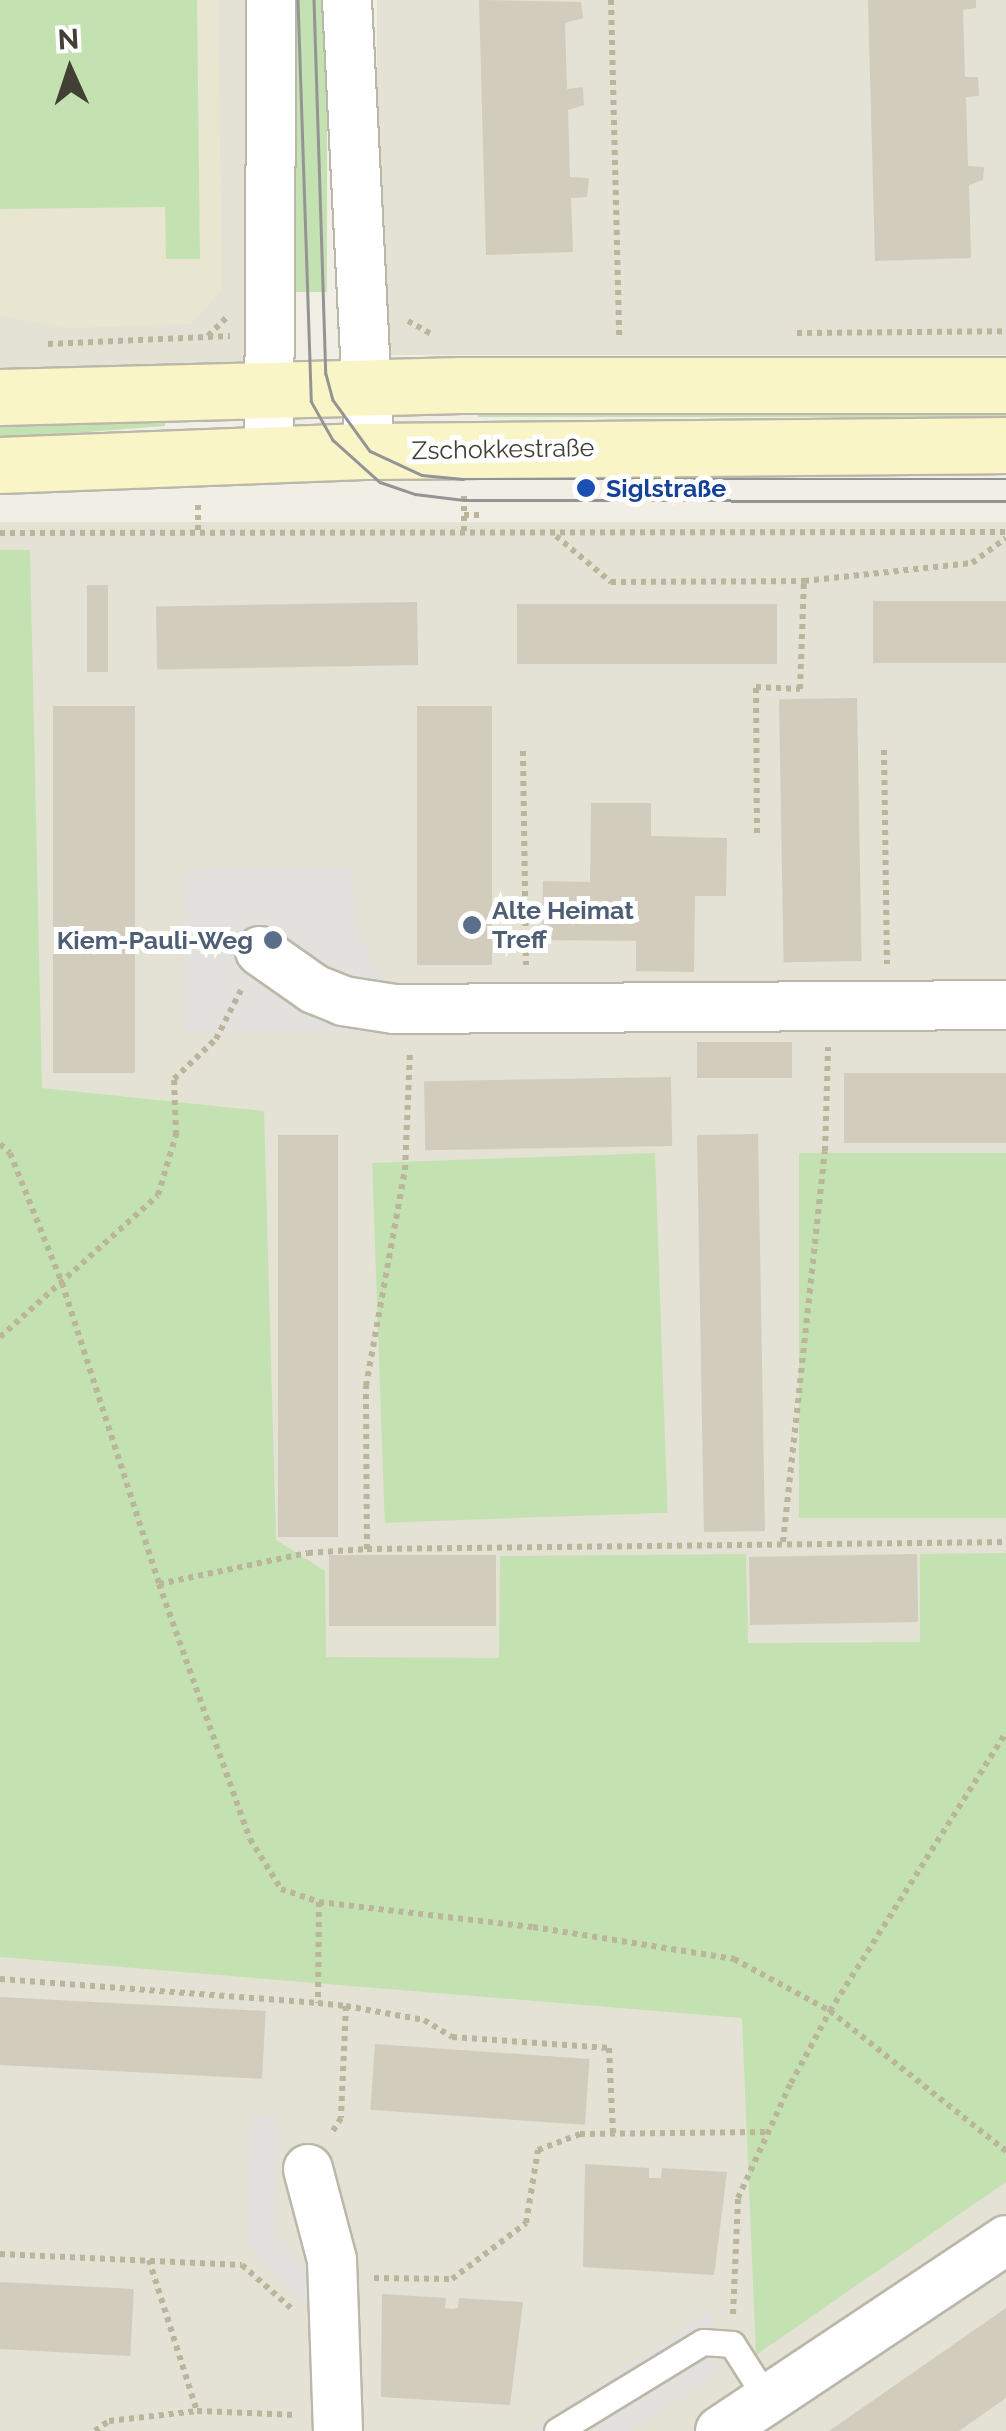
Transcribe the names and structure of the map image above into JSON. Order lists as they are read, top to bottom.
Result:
{
  "streets": {
    "main road": ["Zschokkestraße"]
  },
  "places": ["Siglstraße", "Alte Heimat Treff", "Kiem-Pauli-Weg"],
  "north": "top"
}
